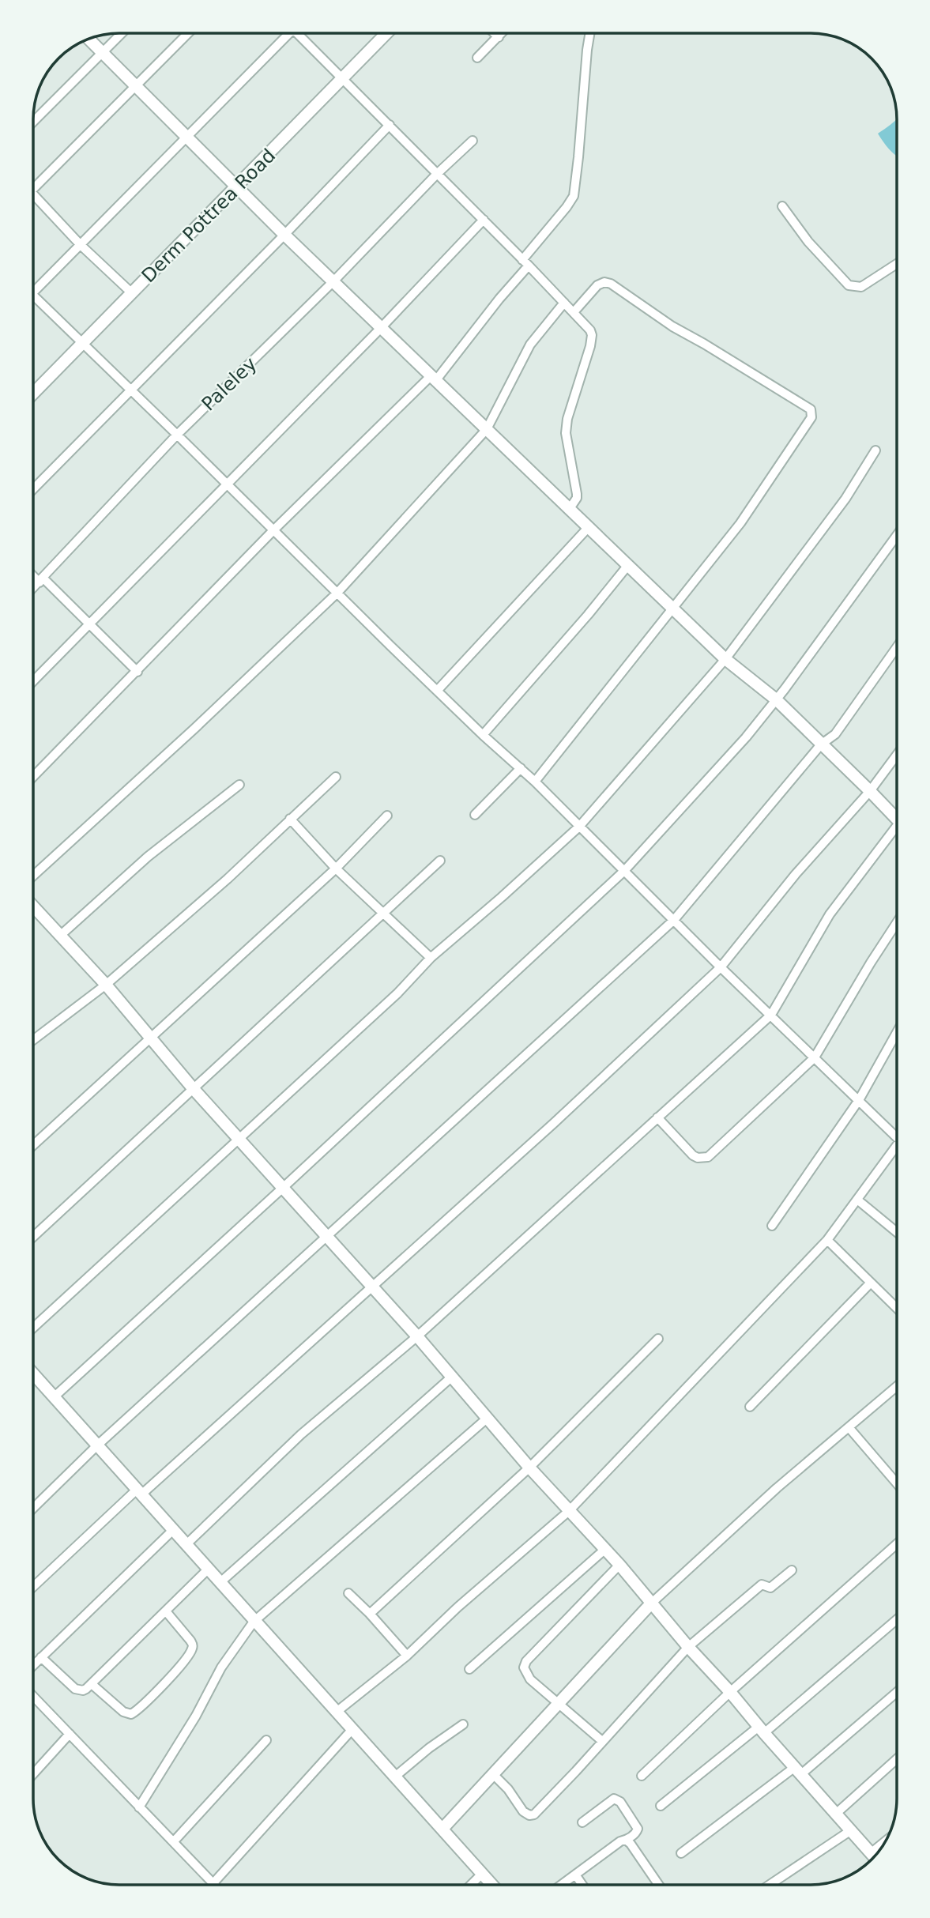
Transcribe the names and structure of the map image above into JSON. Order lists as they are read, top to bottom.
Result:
{
  "streets": {
    "street": ["Derm Pottrea Road", "Paleley"]
  }
}
